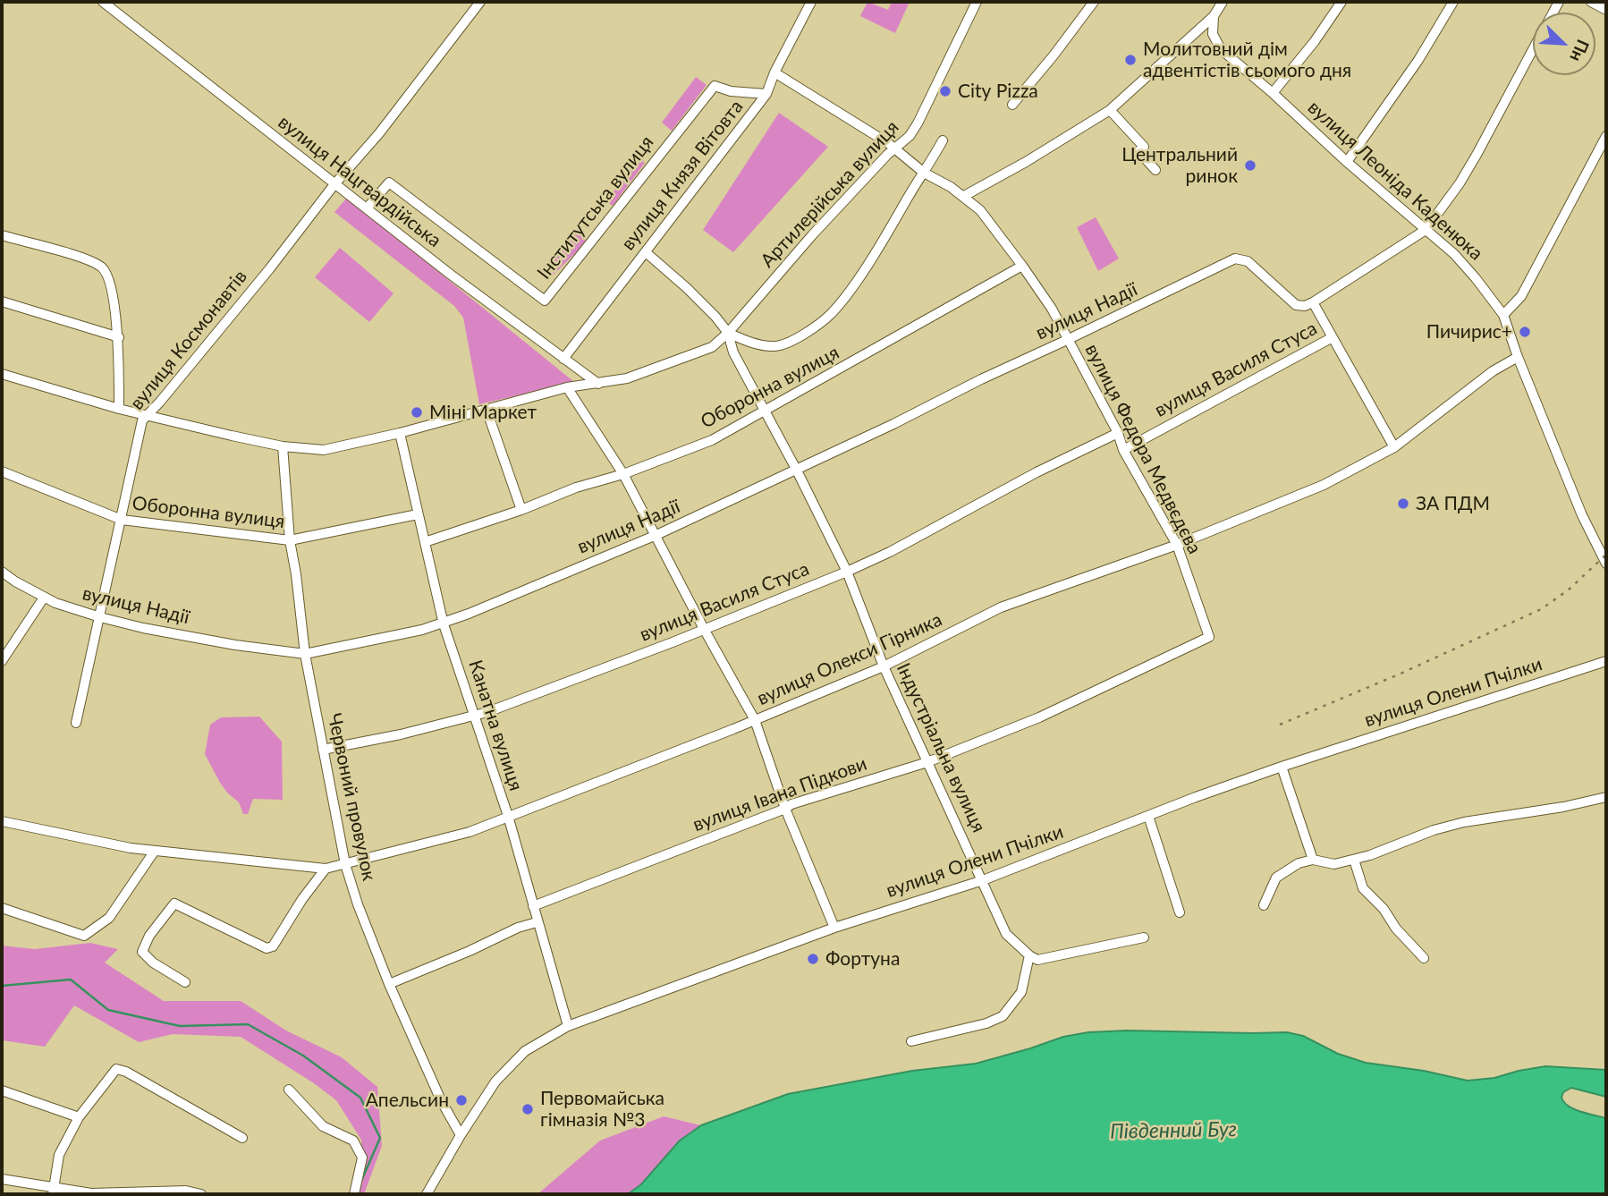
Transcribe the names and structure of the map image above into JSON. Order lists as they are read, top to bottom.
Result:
{
  "streets": {
    "street": [
      "вулиця Князя Вітовта",
      "вулиця Леоніда Каденюка",
      "вулиця Нацгвардійська",
      "Артилерійська вулиця",
      "Інститутська вулиця",
      "вулиця Надії",
      "вулиця Космонавтів",
      "вулиця Василя Стуса",
      "Оборонна вулиця",
      "вулиця Федора Медвєдєва",
      "вулиця Олекси Гірника",
      "вулиця Олени Пчілки",
      "Канатна вулиця",
      "Індустріальна вулиця",
      "вулиця Івана Підкови",
      "Червоний провулок"
    ]
  },
  "crossings": [
    ["вулиця Князя Вітовта", "вулиця Нацгвардійська"],
    ["вулиця Князя Вітовта", "Інститутська вулиця"],
    ["вулиця Князя Вітовта", "вулиця Федора Медвєдєва"],
    ["вулиця Леоніда Каденюка", "вулиця Олекси Гірника"],
    ["вулиця Нацгвардійська", "Артилерійська вулиця"],
    ["вулиця Нацгвардійська", "Інститутська вулиця"],
    ["вулиця Нацгвардійська", "вулиця Космонавтів"],
    ["Артилерійська вулиця", "вулиця Космонавтів"],
    ["Артилерійська вулиця", "вулиця Федора Медвєдєва"],
    ["Артилерійська вулиця", "Канатна вулиця"],
    ["Артилерійська вулиця", "Індустріальна вулиця"],
    ["Артилерійська вулиця", "Червоний провулок"],
    ["вулиця Надії", "вулиця Космонавтів"],
    ["вулиця Надії", "вулиця Федора Медвєдєва"],
    ["вулиця Надії", "Канатна вулиця"],
    ["вулиця Надії", "Індустріальна вулиця"],
    ["вулиця Надії", "Червоний провулок"],
    ["вулиця Космонавтів", "Оборонна вулиця"],
    ["вулиця Василя Стуса", "вулиця Федора Медвєдєва"],
    ["вулиця Василя Стуса", "Канатна вулиця"],
    ["вулиця Василя Стуса", "Індустріальна вулиця"],
    ["вулиця Василя Стуса", "Червоний провулок"],
    ["Оборонна вулиця", "вулиця Федора Медвєдєва"],
    ["Оборонна вулиця", "Канатна вулиця"],
    ["Оборонна вулиця", "Індустріальна вулиця"],
    ["Оборонна вулиця", "Червоний провулок"],
    ["вулиця Федора Медвєдєва", "вулиця Олекси Гірника"],
    ["вулиця Федора Медвєдєва", "вулиця Івана Підкови"],
    ["вулиця Олекси Гірника", "Канатна вулиця"],
    ["вулиця Олекси Гірника", "Індустріальна вулиця"],
    ["вулиця Олекси Гірника", "Червоний провулок"],
    ["вулиця Олени Пчілки", "Канатна вулиця"],
    ["вулиця Олени Пчілки", "Індустріальна вулиця"],
    ["вулиця Олени Пчілки", "Червоний провулок"],
    ["Канатна вулиця", "вулиця Івана Підкови"],
    ["Індустріальна вулиця", "вулиця Івана Підкови"]
  ],
  "water": ["Південний Буг"],
  "places": [
    "Молитовний дім адвентістів сьомого дня",
    "City Pizza",
    "Центральний ринок",
    "Пичирис+",
    "Міні Маркет",
    "ЗА ПДМ",
    "Фортуна",
    "Апельсин",
    "Первомайська гімназія №3"
  ],
  "north": "bottom right"
}
